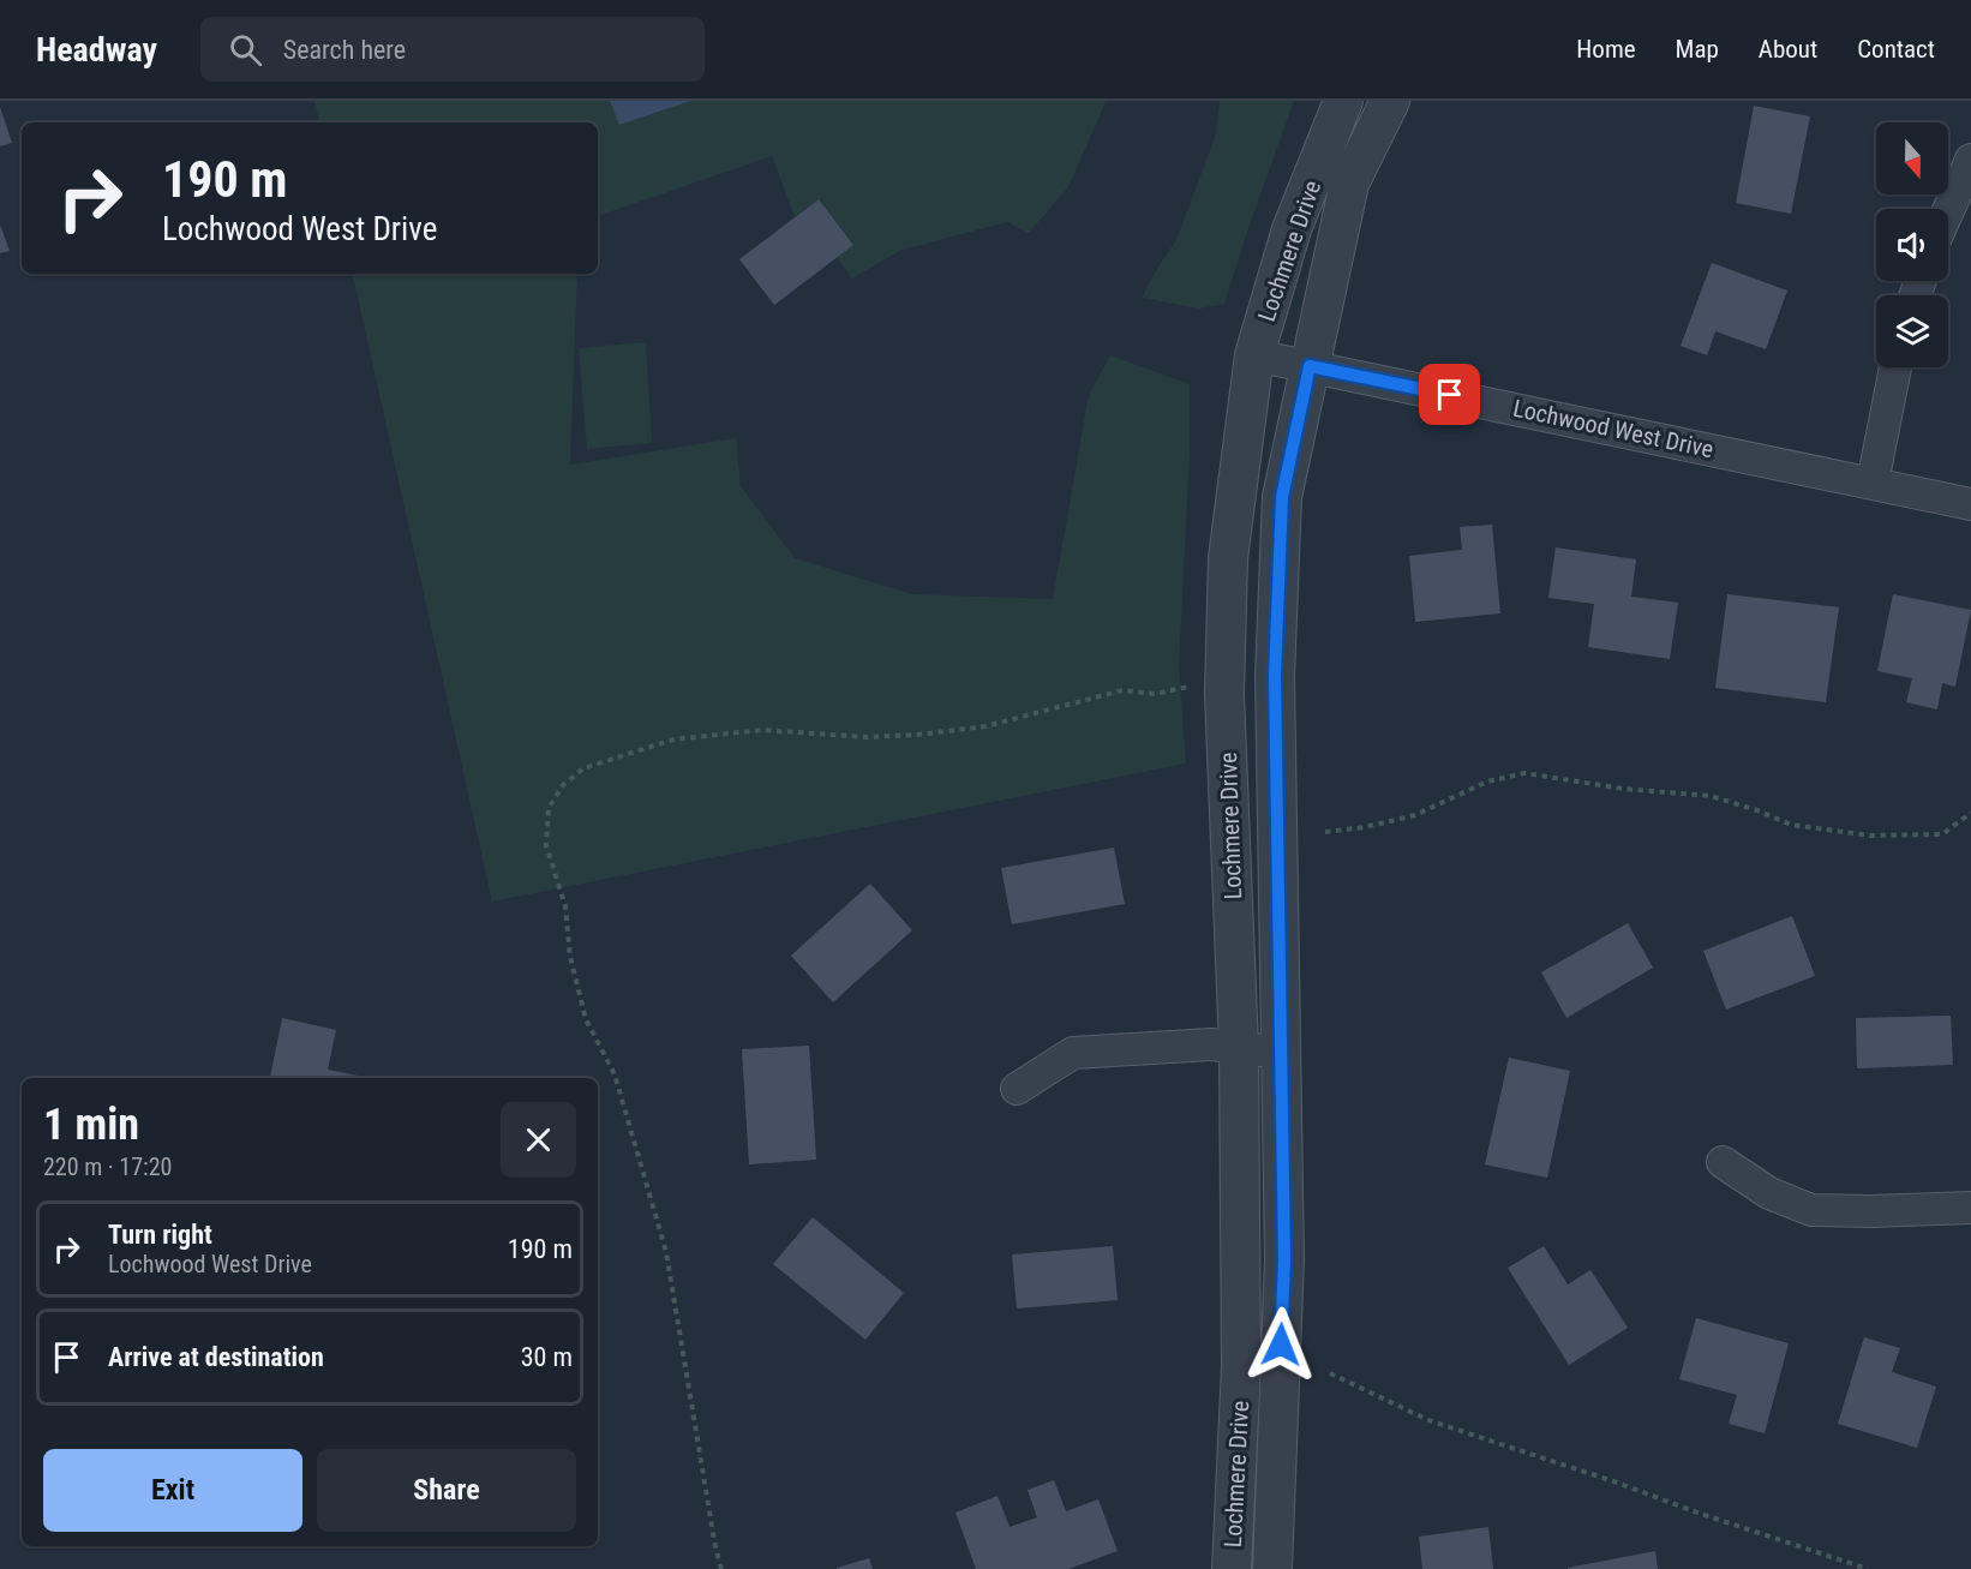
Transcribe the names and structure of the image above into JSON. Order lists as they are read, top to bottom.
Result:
{
  "streets": {
    "street": ["Lochmere Drive", "Lochwood West Drive"]
  },
  "crossings": [
    ["Lochmere Drive", "Lochwood West Drive"]
  ],
  "north": "bottom",
  "page": {
    "header": "Headway",
    "search": "Search here",
    "nav": [
      "Home",
      "Map",
      "About",
      "Contact"
    ],
    "turn": ["190 m", "Lochwood West Drive"],
    "heading": ["1 min", "220 m · 17:20"],
    "list": [
      {
        "name": "Turn right",
        "note": "Lochwood West Drive",
        "value": "190 m"
      },
      {
        "name": "Arrive at destination",
        "value": "30 m"
      }
    ],
    "buttons": ["Exit", "Share"]
  }
}
